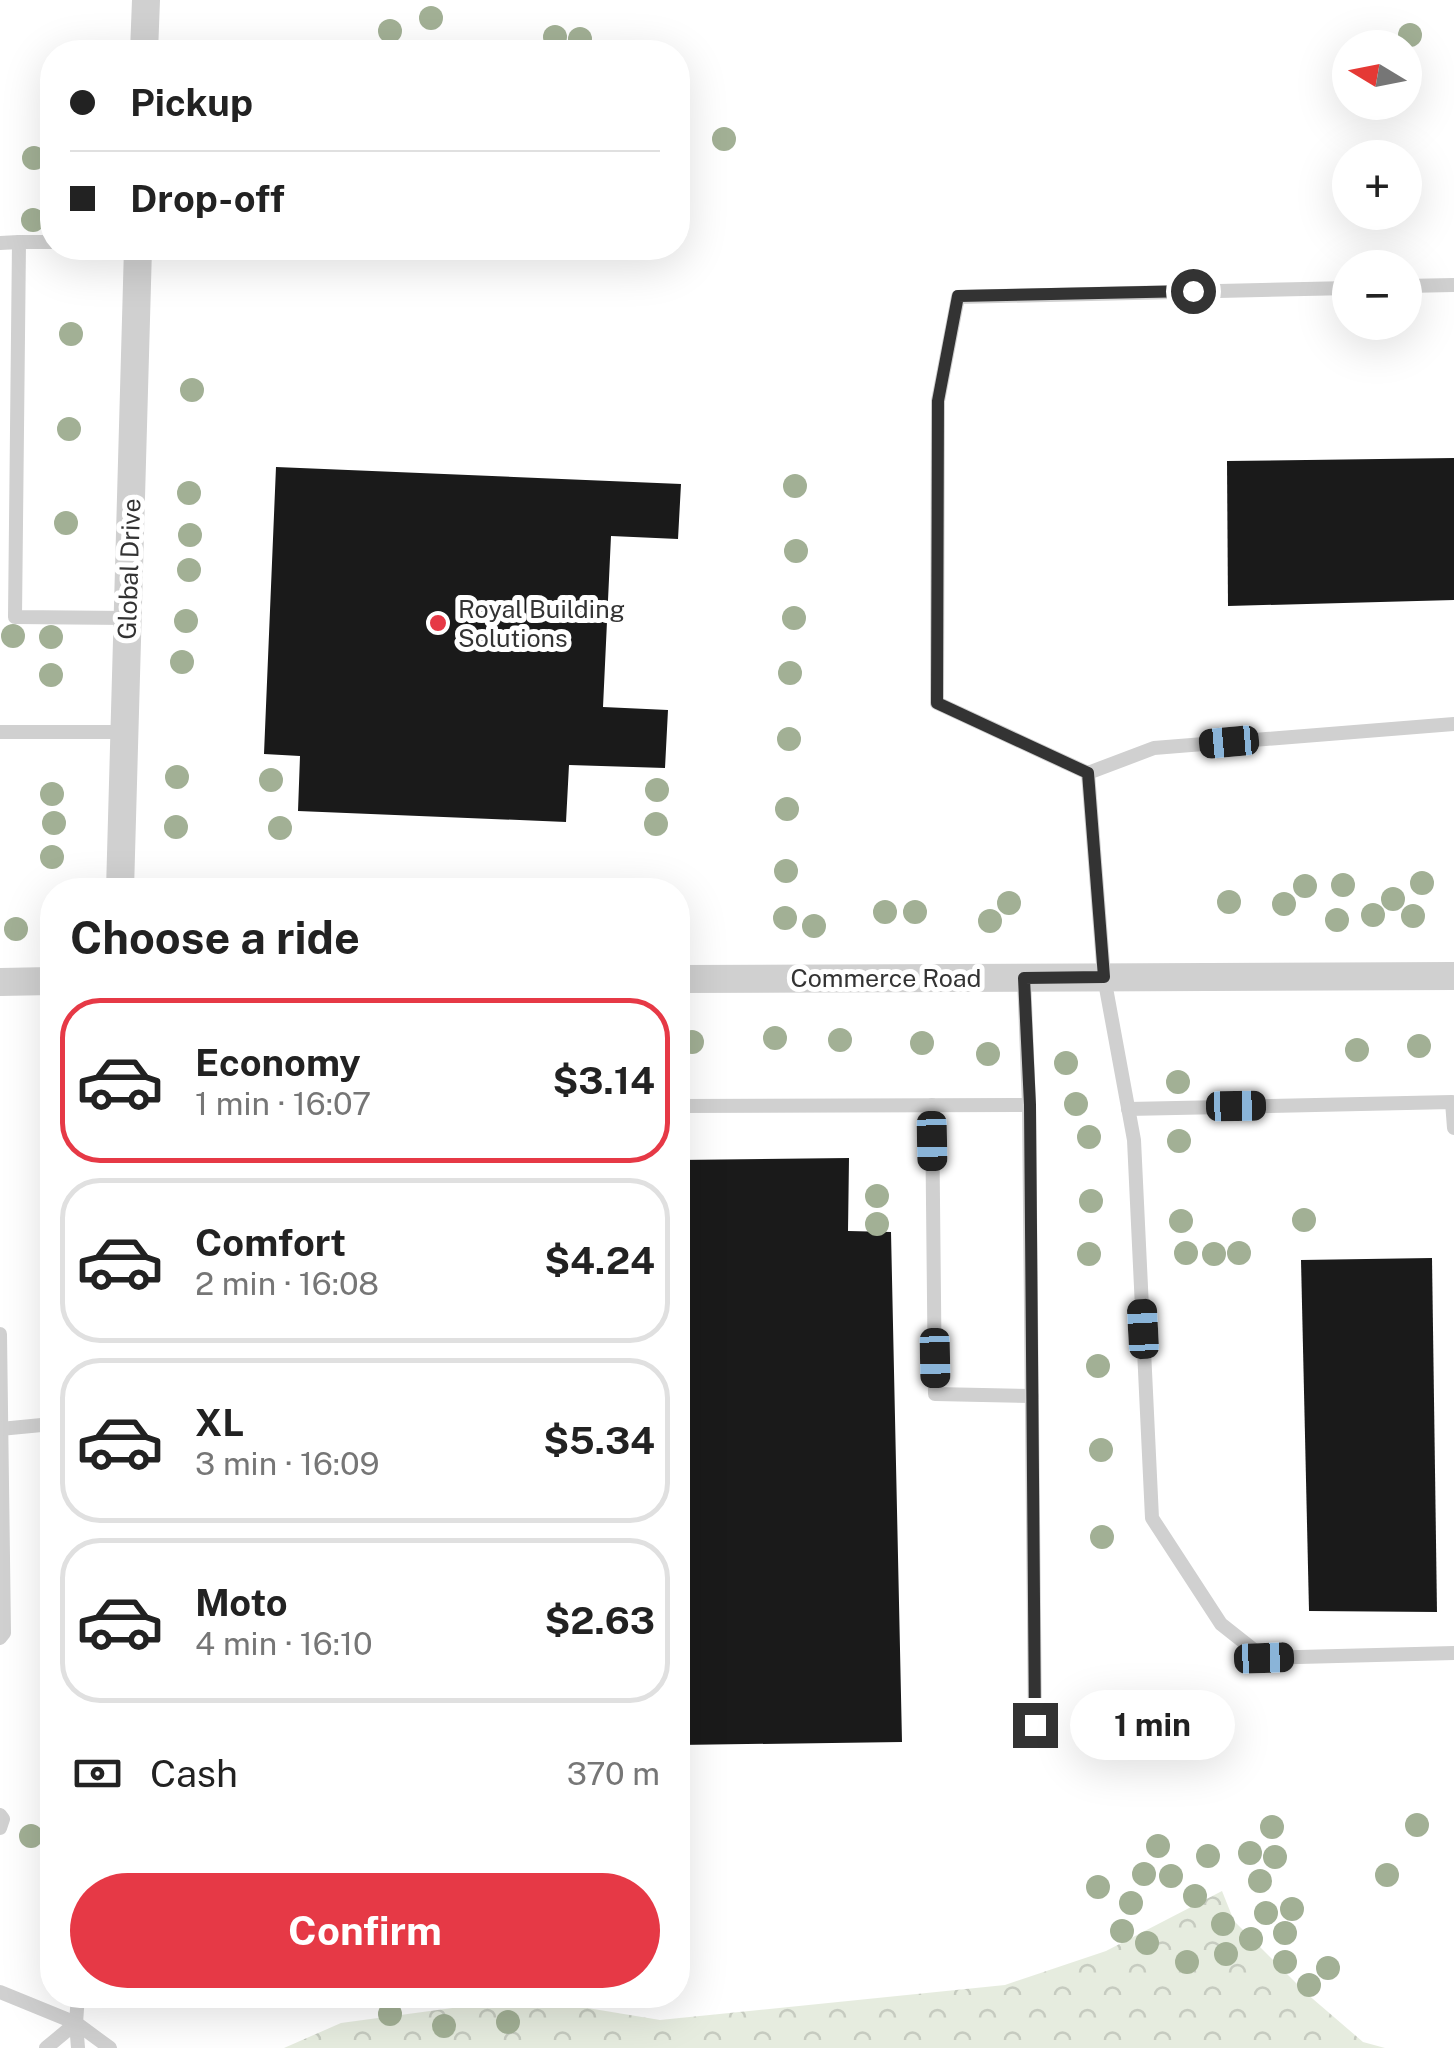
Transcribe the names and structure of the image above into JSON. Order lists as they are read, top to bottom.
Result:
{
  "streets": {
    "street": ["Global Drive", "Commerce Road"]
  },
  "places": ["Royal Building Solutions"],
  "north": "left",
  "page": {
    "map_buttons": ["+", "−"],
    "banner": ["Pickup", "Drop-off"],
    "heading": "Choose a ride",
    "list": [
      {
        "name": "Economy",
        "note": "1 min · 16:07",
        "value": "$3.14"
      },
      {
        "name": "Comfort",
        "note": "2 min · 16:08",
        "value": "$4.24"
      },
      {
        "name": "XL",
        "note": "3 min · 16:09",
        "value": "$5.34"
      },
      {
        "name": "Moto",
        "note": "4 min · 16:10",
        "value": "$2.63"
      }
    ],
    "bubble": "1 min",
    "pay": ["Cash", "370 m"],
    "buttons": "Confirm"
  }
}
